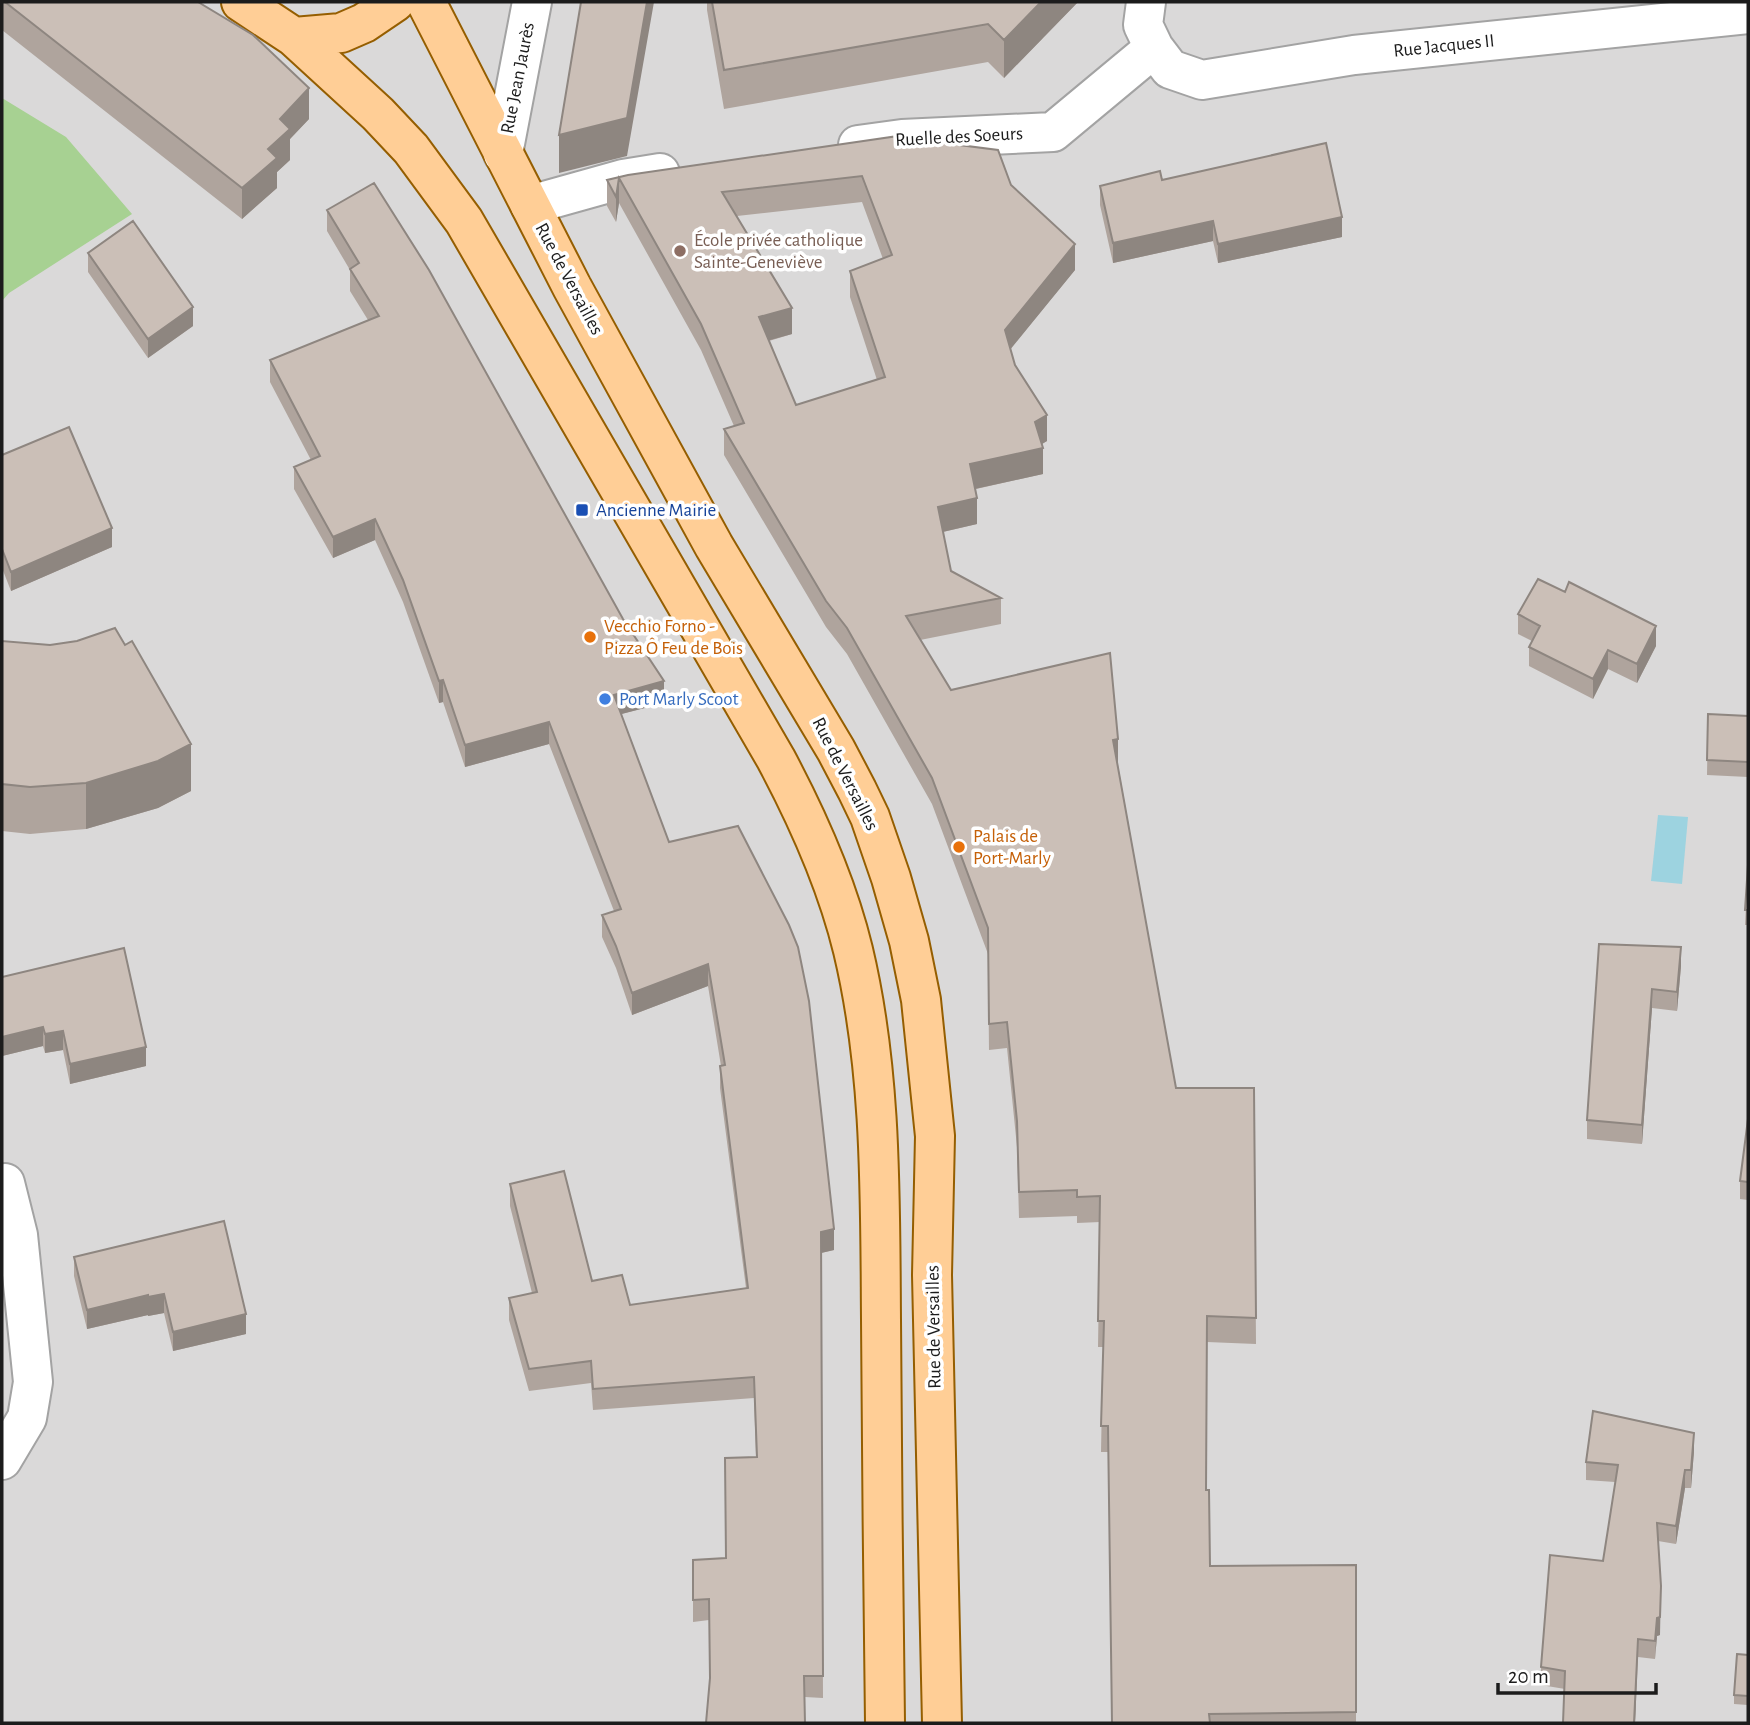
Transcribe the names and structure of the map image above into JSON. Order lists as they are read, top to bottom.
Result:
{
  "streets": {
    "main road": ["Rue de Versailles"],
    "street": ["Rue Jacques II", "Rue Jean Jaurès", "Ruelle des Soeurs"]
  },
  "crossings": [
    ["Rue Jacques II", "Ruelle des Soeurs"],
    ["Rue Jean Jaurès", "Rue de Versailles"]
  ],
  "places": {
    "other": [
      "École privée catholique Sainte-Geneviève",
      "Vecchio Forno - Pizza Ô Feu de Bois",
      "Port Marly Scoot",
      "Palais de Port-Marly"
    ],
    "transit": ["Ancienne Mairie"]
  },
  "scale_bar": "20 m"
}
